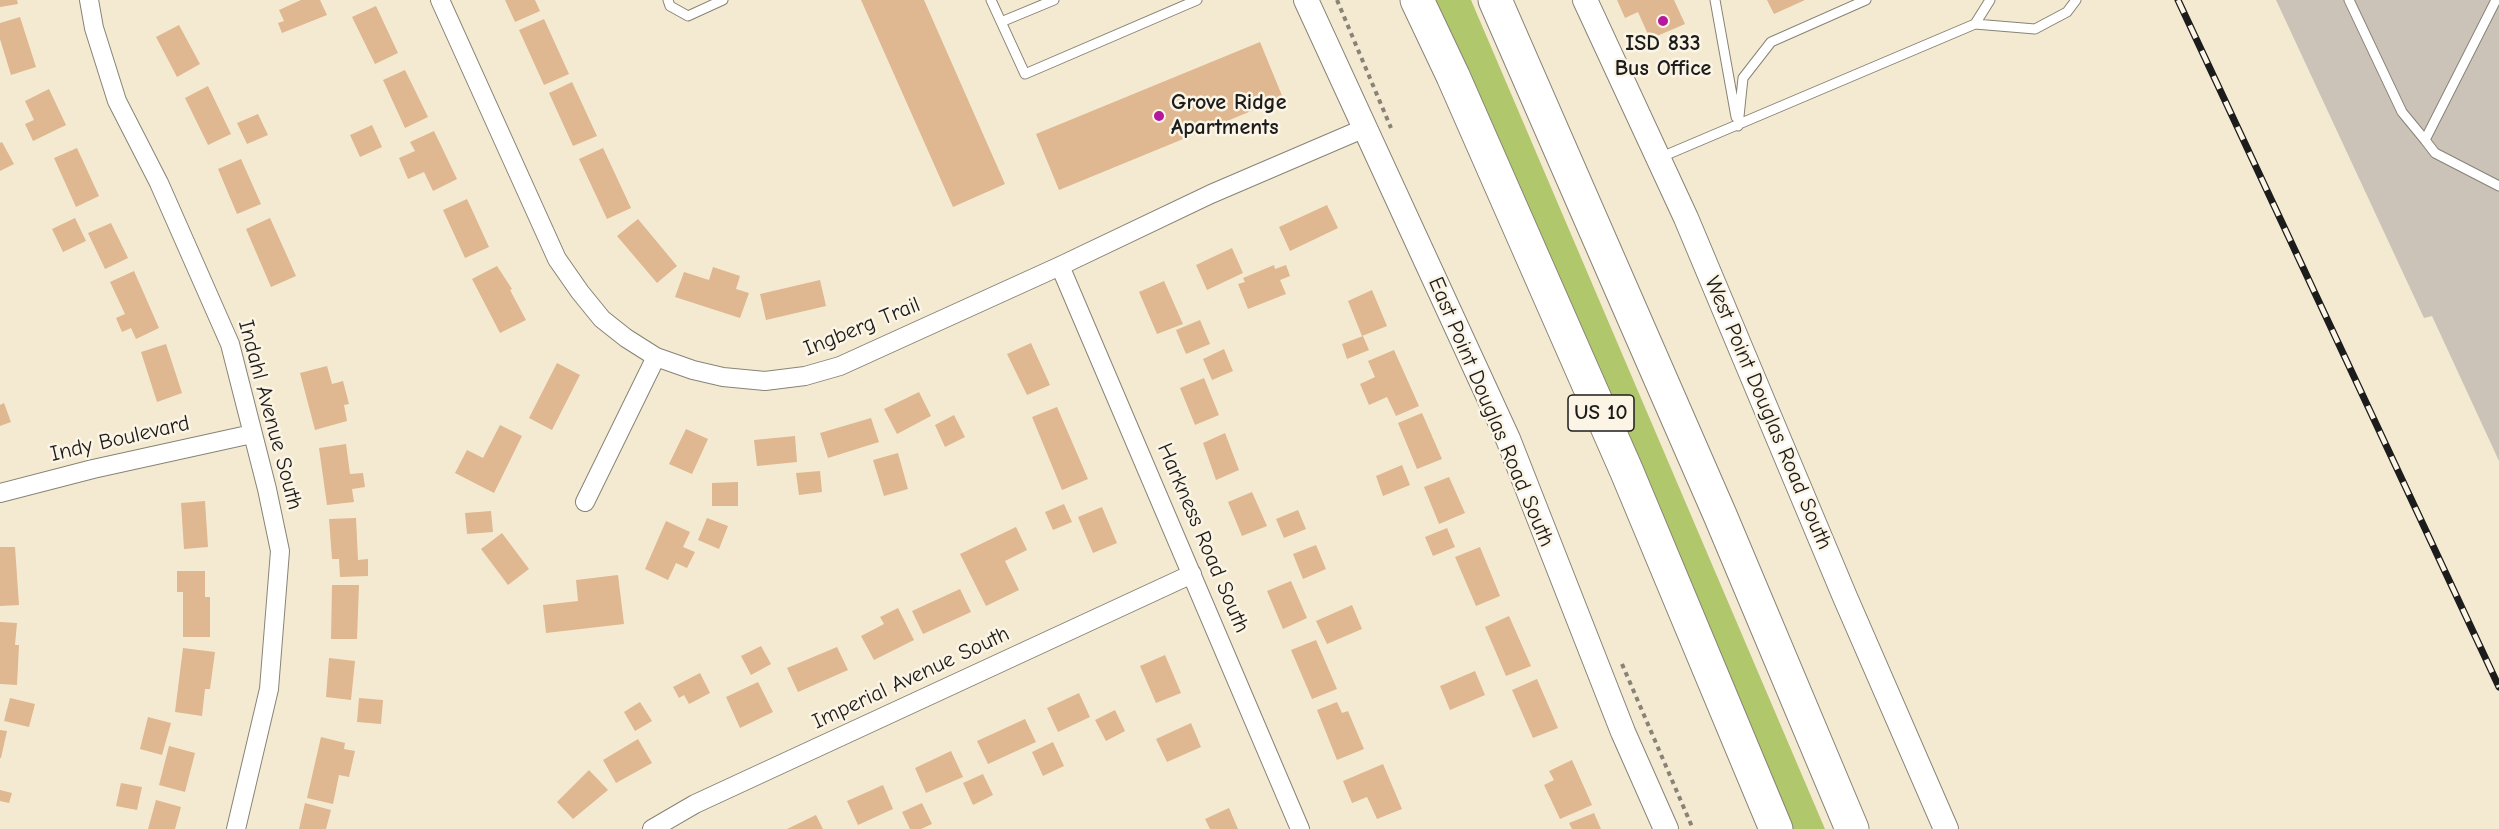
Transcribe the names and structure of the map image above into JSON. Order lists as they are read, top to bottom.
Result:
{
  "streets": {
    "highway": ["US 10"],
    "street": [
      "Ingberg Trail",
      "East Point Douglas Road South",
      "West Point Douglas Road South",
      "Indahl Avenue South",
      "Indy Boulevard",
      "Harkness Road South",
      "Imperial Avenue South"
    ]
  },
  "crossings": [
    ["Ingberg Trail", "East Point Douglas Road South"],
    ["Ingberg Trail", "Harkness Road South"],
    ["Indahl Avenue South", "Indy Boulevard"],
    ["Harkness Road South", "Imperial Avenue South"]
  ],
  "places": ["ISD 833 Bus Office", "Grove Ridge Apartments"]
}
